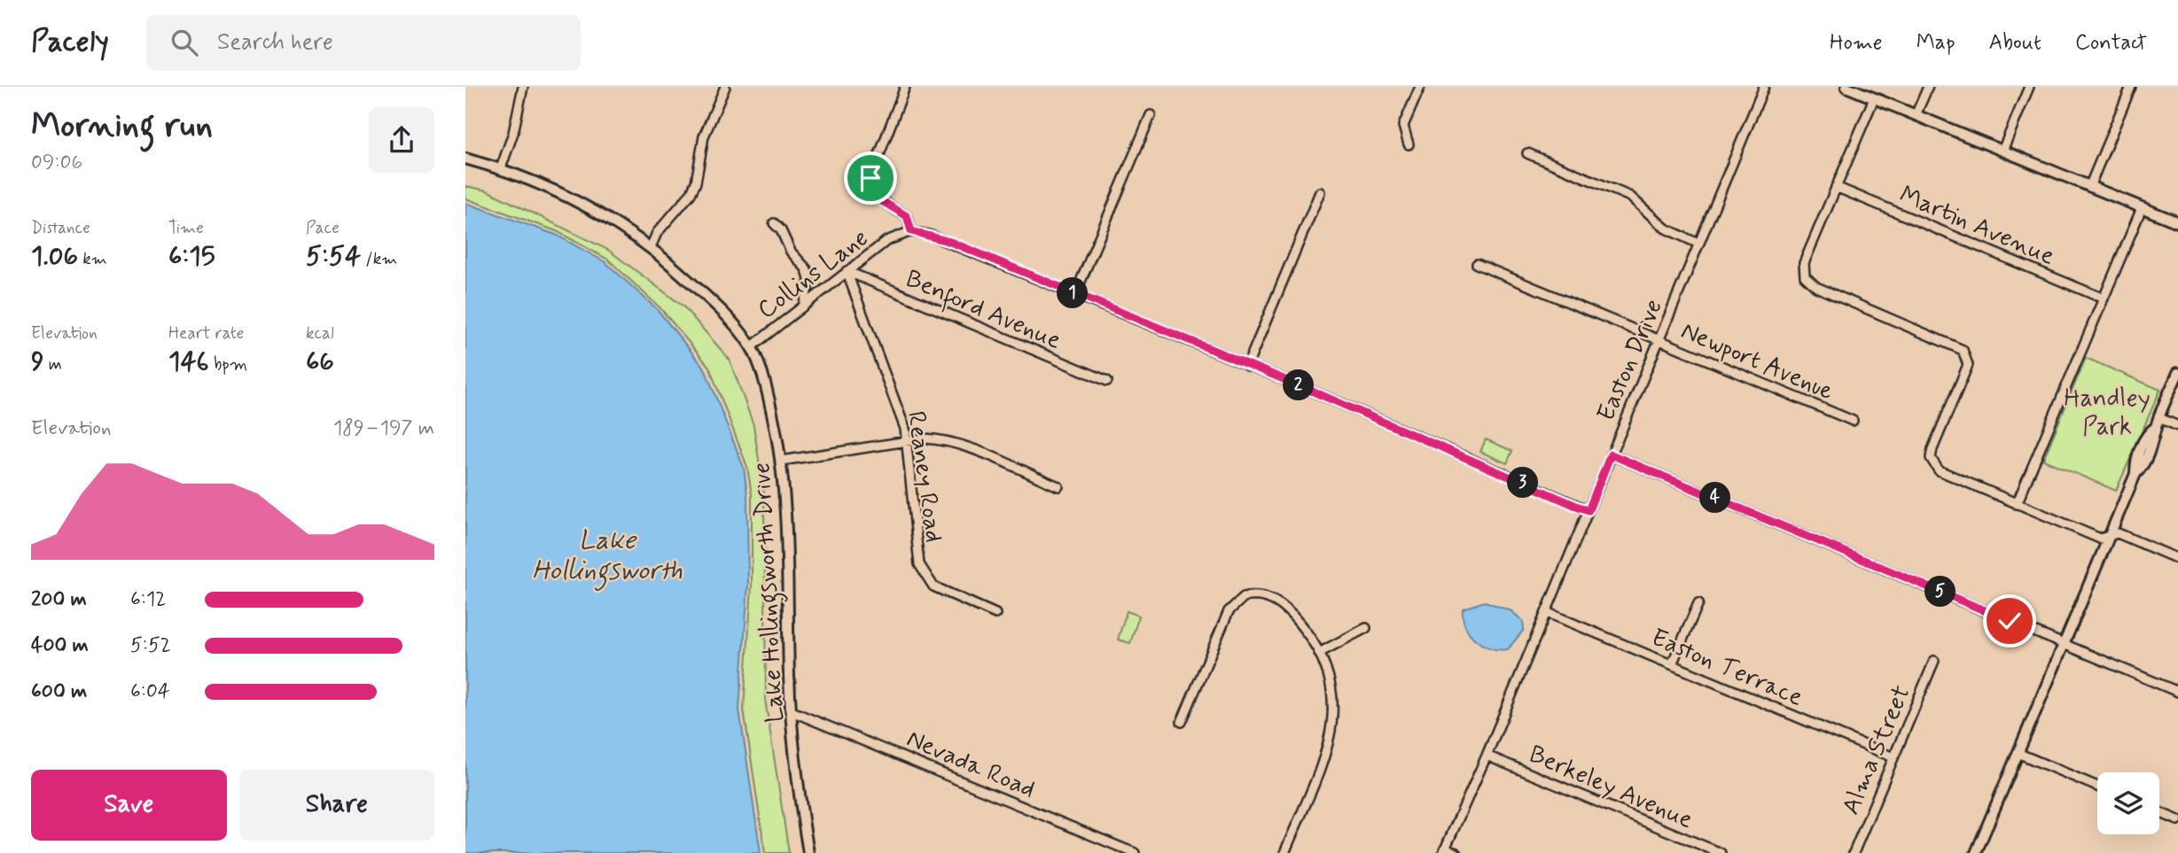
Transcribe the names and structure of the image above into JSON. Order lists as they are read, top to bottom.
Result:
{
  "streets": {
    "street": [
      "Martin Avenue",
      "Collins Lane",
      "Benford Avenue",
      "Easton Drive",
      "Newport Avenue",
      "Reaney Road",
      "Lake Hollingsworth Drive",
      "Easton Terrace",
      "Alma Street",
      "Nevada Road",
      "Berkeley Avenue"
    ]
  },
  "crossings": [
    ["Collins Lane", "Benford Avenue"],
    ["Collins Lane", "Reaney Road"],
    ["Collins Lane", "Lake Hollingsworth Drive"],
    ["Benford Avenue", "Reaney Road"],
    ["Easton Drive", "Newport Avenue"],
    ["Easton Drive", "Easton Terrace"],
    ["Easton Drive", "Berkeley Avenue"],
    ["Lake Hollingsworth Drive", "Nevada Road"],
    ["Easton Terrace", "Alma Street"]
  ],
  "water": ["Lake Hollingsworth"],
  "parks": ["Handley Park"],
  "page": {
    "header": "Pacely",
    "search": "Search here",
    "nav": [
      "Home",
      "Map",
      "About",
      "Contact"
    ],
    "heading": ["Morning run", "09:06"],
    "stats": [
      ["Distance", "1.06 km"],
      ["Time", "6:15"],
      ["Pace", "5:54 /km"],
      ["Elevation", "9 m"],
      ["Heart rate", "146 bpm"],
      ["kcal", "66"]
    ],
    "pins": [
      "1",
      "2",
      "3",
      "4",
      "5"
    ],
    "chart": ["Elevation", "189–197 m"],
    "list": [
      {
        "name": "200 m",
        "note": "6:12"
      },
      {
        "name": "400 m",
        "note": "5:52"
      },
      {
        "name": "600 m",
        "note": "6:04"
      }
    ],
    "buttons": ["Save", "Share"]
  }
}
